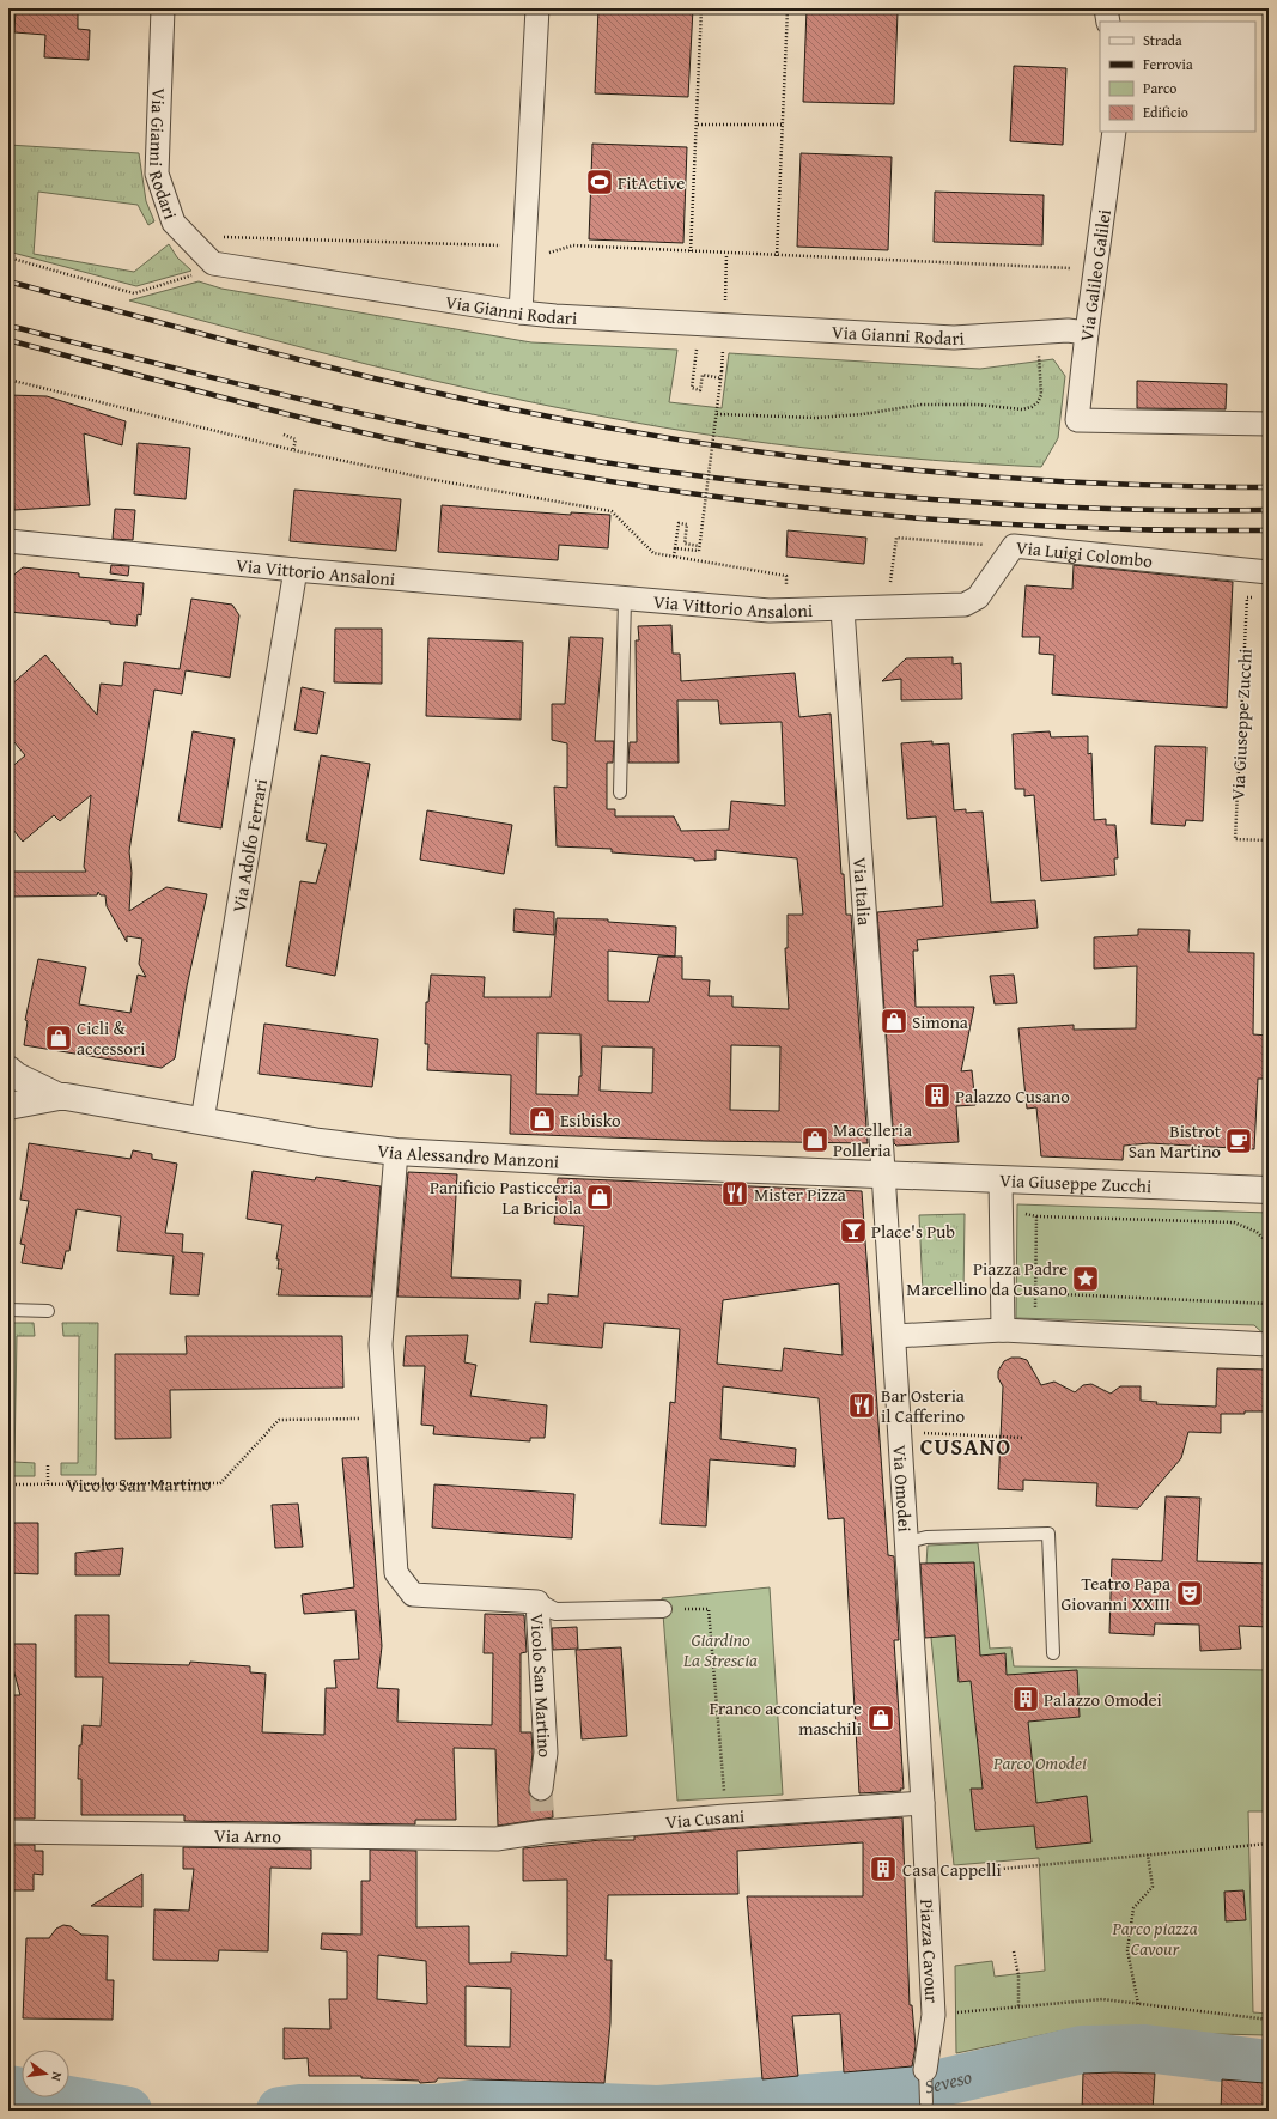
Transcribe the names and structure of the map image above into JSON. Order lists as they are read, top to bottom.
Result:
{
  "streets": {
    "street": [
      "Via Gianni Rodari",
      "Via Galileo Galilei",
      "Via Luigi Colombo",
      "Via Vittorio Ansaloni",
      "Via Giuseppe Zucchi",
      "Via Adolfo Ferrari",
      "Via Italia",
      "Via Alessandro Manzoni",
      "Vicolo San Martino",
      "Via Omodei",
      "Via Cusani",
      "Via Arno",
      "Piazza Cavour"
    ]
  },
  "crossings": [
    ["Via Gianni Rodari", "Via Galileo Galilei"],
    ["Via Luigi Colombo", "Via Vittorio Ansaloni"],
    ["Via Luigi Colombo", "Via Italia"],
    ["Via Vittorio Ansaloni", "Via Adolfo Ferrari"],
    ["Via Vittorio Ansaloni", "Via Italia"],
    ["Via Giuseppe Zucchi", "Via Italia"],
    ["Via Giuseppe Zucchi", "Via Alessandro Manzoni"],
    ["Via Giuseppe Zucchi", "Via Omodei"],
    ["Via Adolfo Ferrari", "Via Alessandro Manzoni"],
    ["Via Italia", "Via Alessandro Manzoni"],
    ["Via Italia", "Via Omodei"],
    ["Via Alessandro Manzoni", "Vicolo San Martino"],
    ["Via Alessandro Manzoni", "Via Omodei"],
    ["Via Omodei", "Via Cusani"],
    ["Via Omodei", "Piazza Cavour"],
    ["Via Cusani", "Via Arno"],
    ["Via Cusani", "Piazza Cavour"]
  ],
  "districts": ["CUSANO"],
  "water": ["Seveso"],
  "parks": ["Giardino La Strescia", "Parco Omodei", "Parco piazza Cavour"],
  "places": {
    "sports": ["FitActive"],
    "shop": [
      "Simona",
      "Cicli & accessori",
      "Esibisko",
      "Macelleria Polleria",
      "Panificio Pasticceria La Briciola",
      "Franco acconciature maschili"
    ],
    "building": ["Palazzo Cusano", "Palazzo Omodei", "Casa Cappelli"],
    "cafe": ["Bistrot San Martino"],
    "restaurant": ["Mister Pizza", "Bar Osteria il Cafferino"],
    "bar": ["Place's Pub"],
    "place": ["Piazza Padre Marcellino da Cusano"],
    "theatre": ["Teatro Papa Giovanni XXIII"]
  },
  "legend": [
    "Strada",
    "Ferrovia",
    "Parco",
    "Edificio"
  ],
  "north": "right"
}
